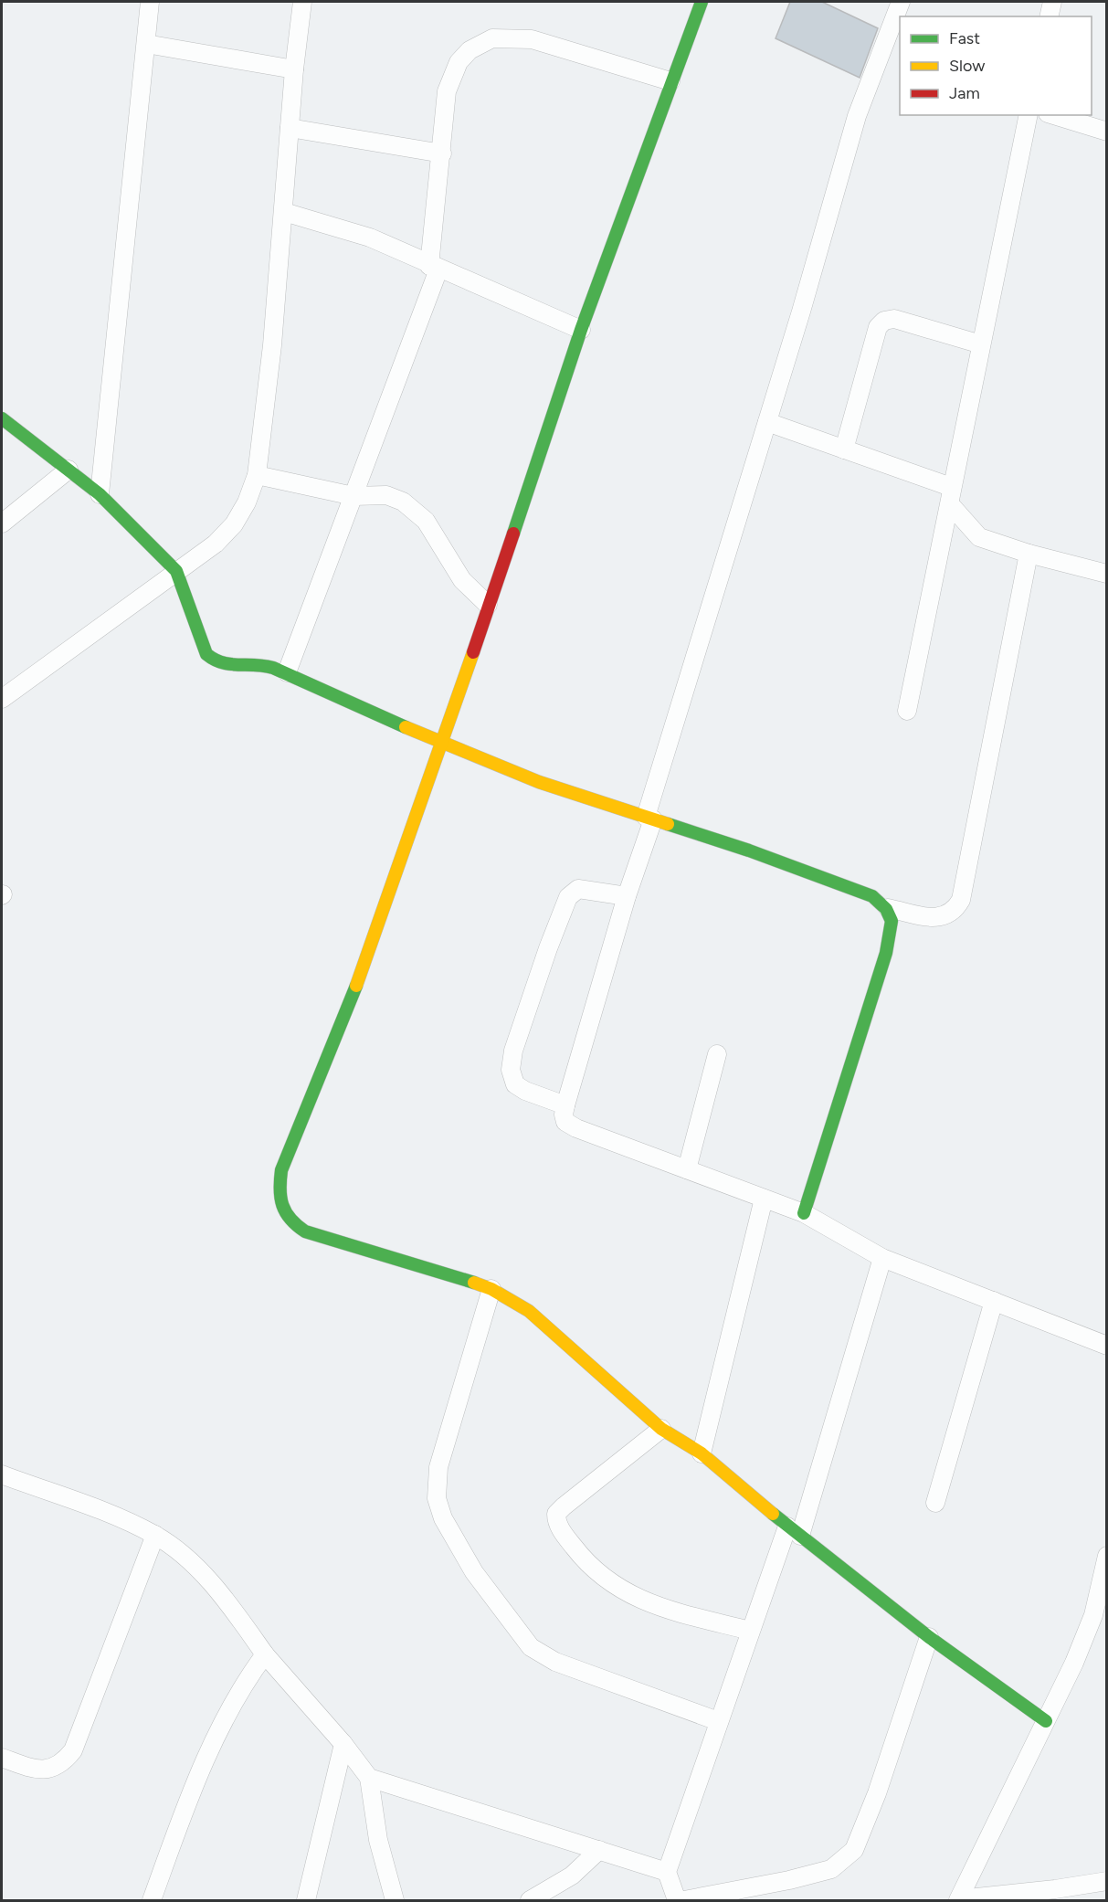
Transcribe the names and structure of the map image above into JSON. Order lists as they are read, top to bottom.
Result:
{
  "legend": ["Fast", "Slow", "Jam"]
}
